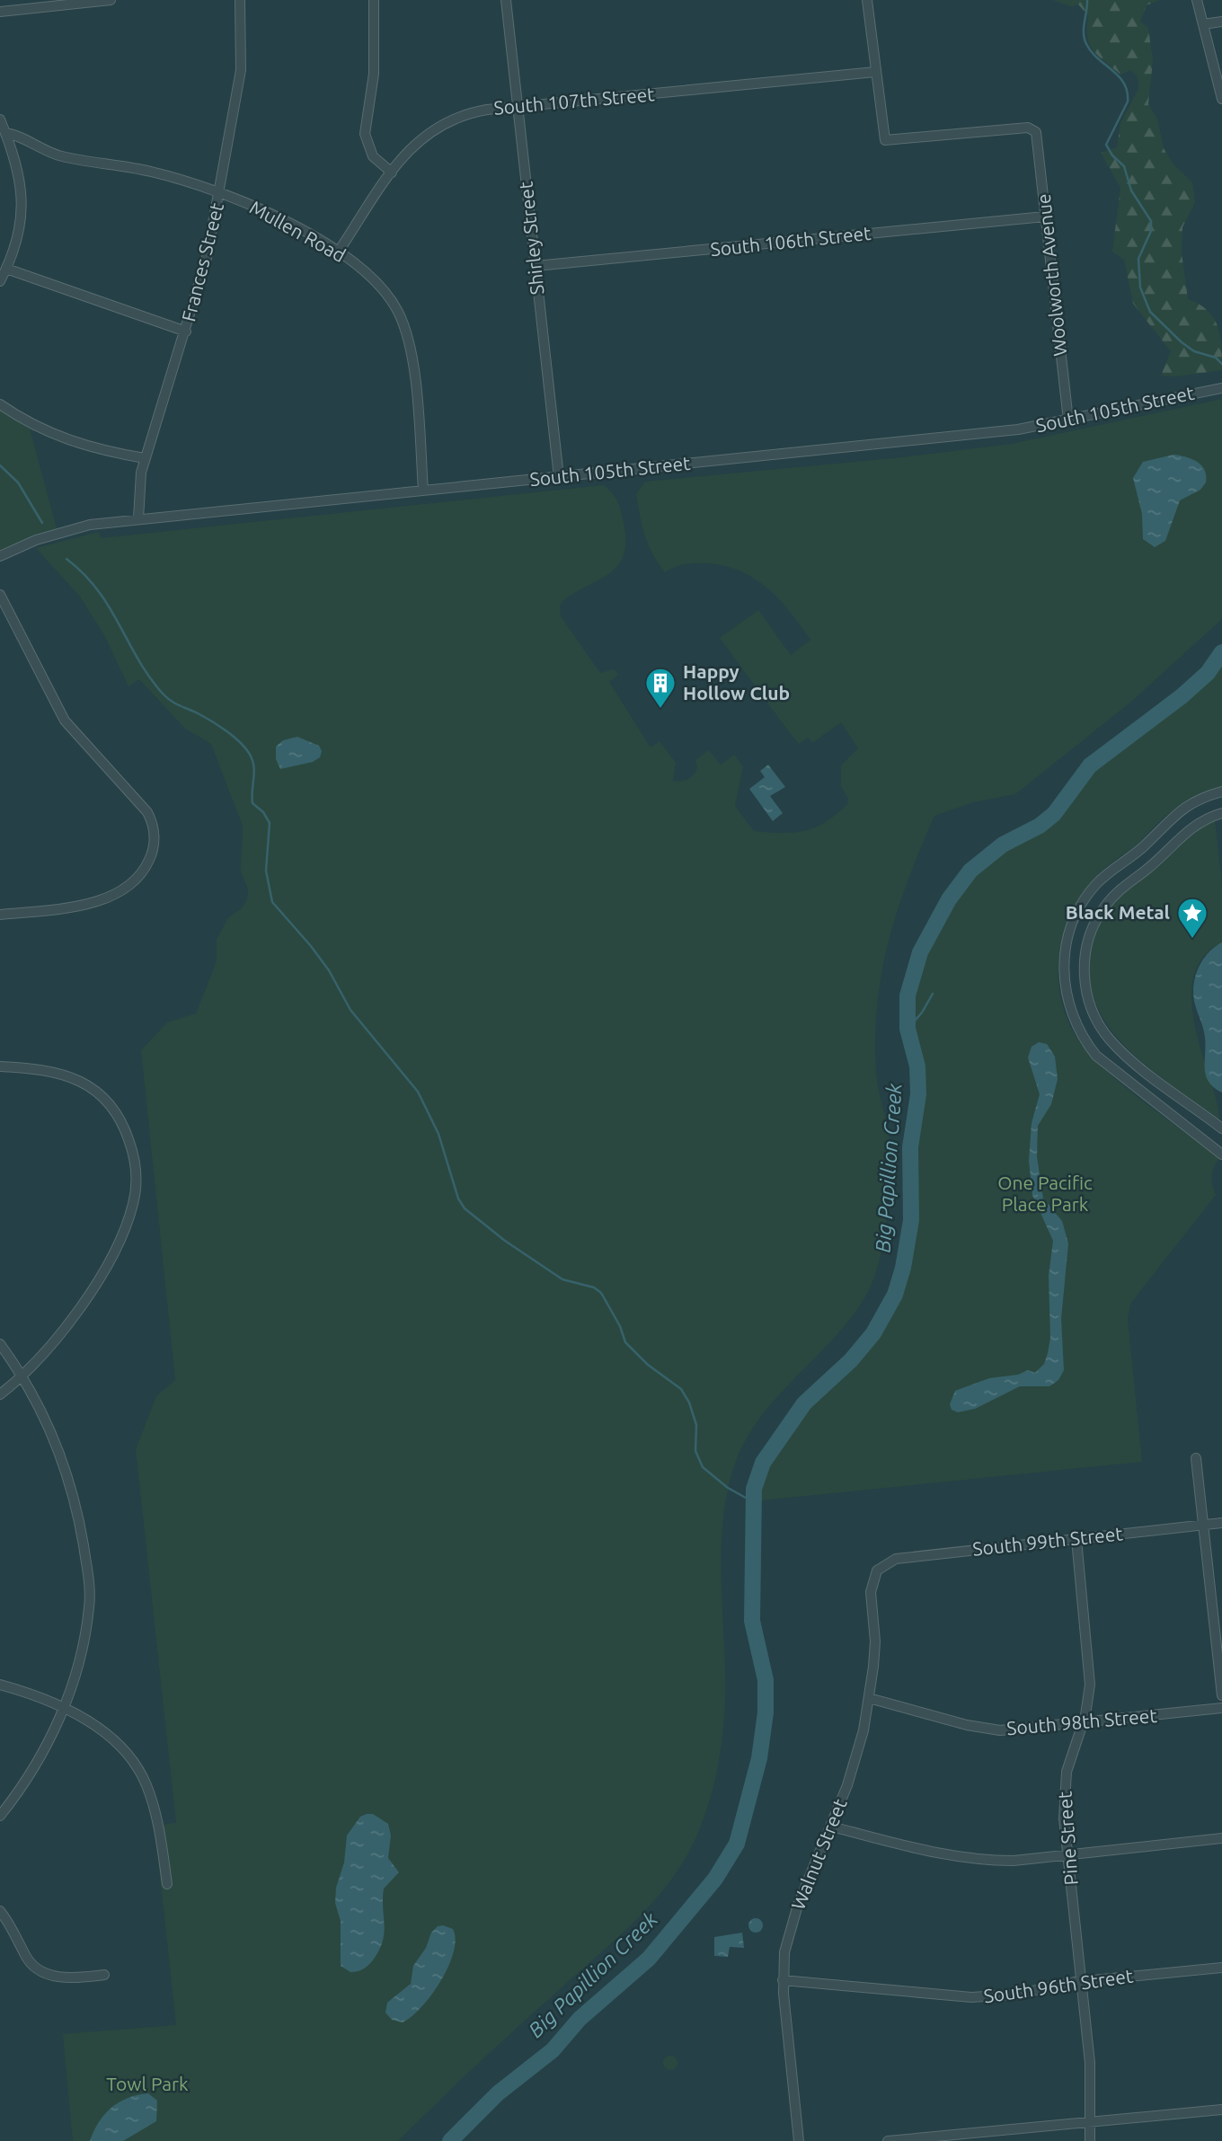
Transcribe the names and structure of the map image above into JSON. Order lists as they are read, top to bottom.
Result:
{
  "streets": {
    "street": [
      "South 107th Street",
      "Mullen Road",
      "Shirley Street",
      "South 106th Street",
      "Frances Street",
      "Woolworth Avenue",
      "South 105th Street",
      "South 99th Street",
      "South 98th Street",
      "Pine Street",
      "Walnut Street",
      "South 96th Street"
    ]
  },
  "crossings": [
    ["South 107th Street", "Mullen Road"],
    ["South 107th Street", "Shirley Street"],
    ["South 107th Street", "Woolworth Avenue"],
    ["Mullen Road", "Frances Street"],
    ["Mullen Road", "South 105th Street"],
    ["Shirley Street", "South 106th Street"],
    ["Shirley Street", "South 105th Street"],
    ["South 106th Street", "Woolworth Avenue"],
    ["Frances Street", "South 105th Street"],
    ["Woolworth Avenue", "South 105th Street"],
    ["South 99th Street", "Pine Street"],
    ["South 99th Street", "Walnut Street"],
    ["South 98th Street", "Pine Street"],
    ["South 98th Street", "Walnut Street"],
    ["Pine Street", "South 96th Street"],
    ["Walnut Street", "South 96th Street"]
  ],
  "water": ["Big Papillion Creek"],
  "parks": ["One Pacific Place Park", "Towl Park"],
  "places": {
    "building": ["Happy Hollow Club"],
    "place": ["Black Metal"]
  }
}
